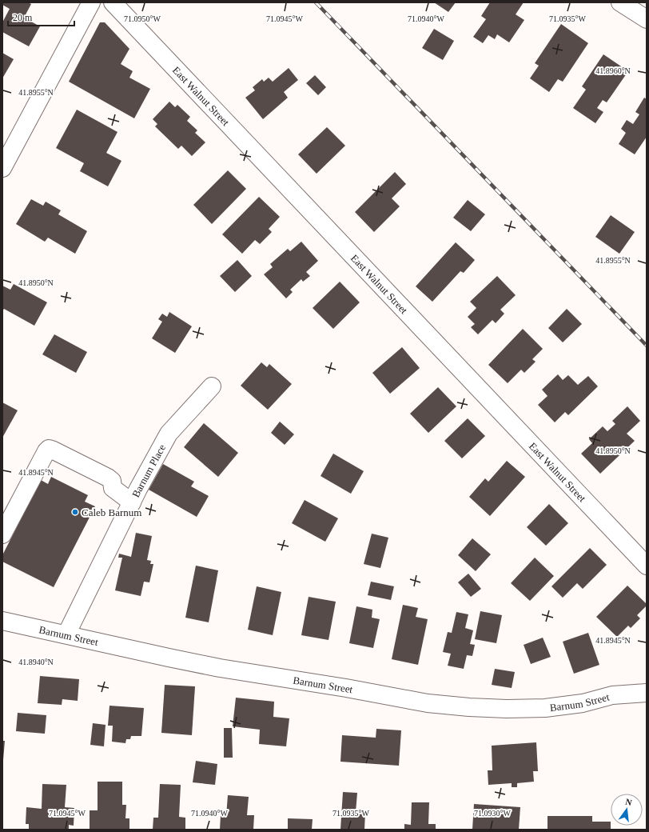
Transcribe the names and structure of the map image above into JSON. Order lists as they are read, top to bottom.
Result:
{
  "streets": {
    "street": ["East Walnut Street", "Barnum Place", "Barnum Street"]
  },
  "crossings": [
    ["Barnum Place", "Barnum Street"]
  ],
  "places": ["Caleb Barnum"],
  "scale_bar": "20 m",
  "north": "top",
  "coordinates": [
    "71.0950°W",
    "71.0945°W",
    "71.0940°W",
    "71.0935°W",
    "41.8960°N",
    "41.8955°N",
    "41.8950°N",
    "41.8945°N",
    "41.8940°N",
    "71.0930°W"
  ]
}
